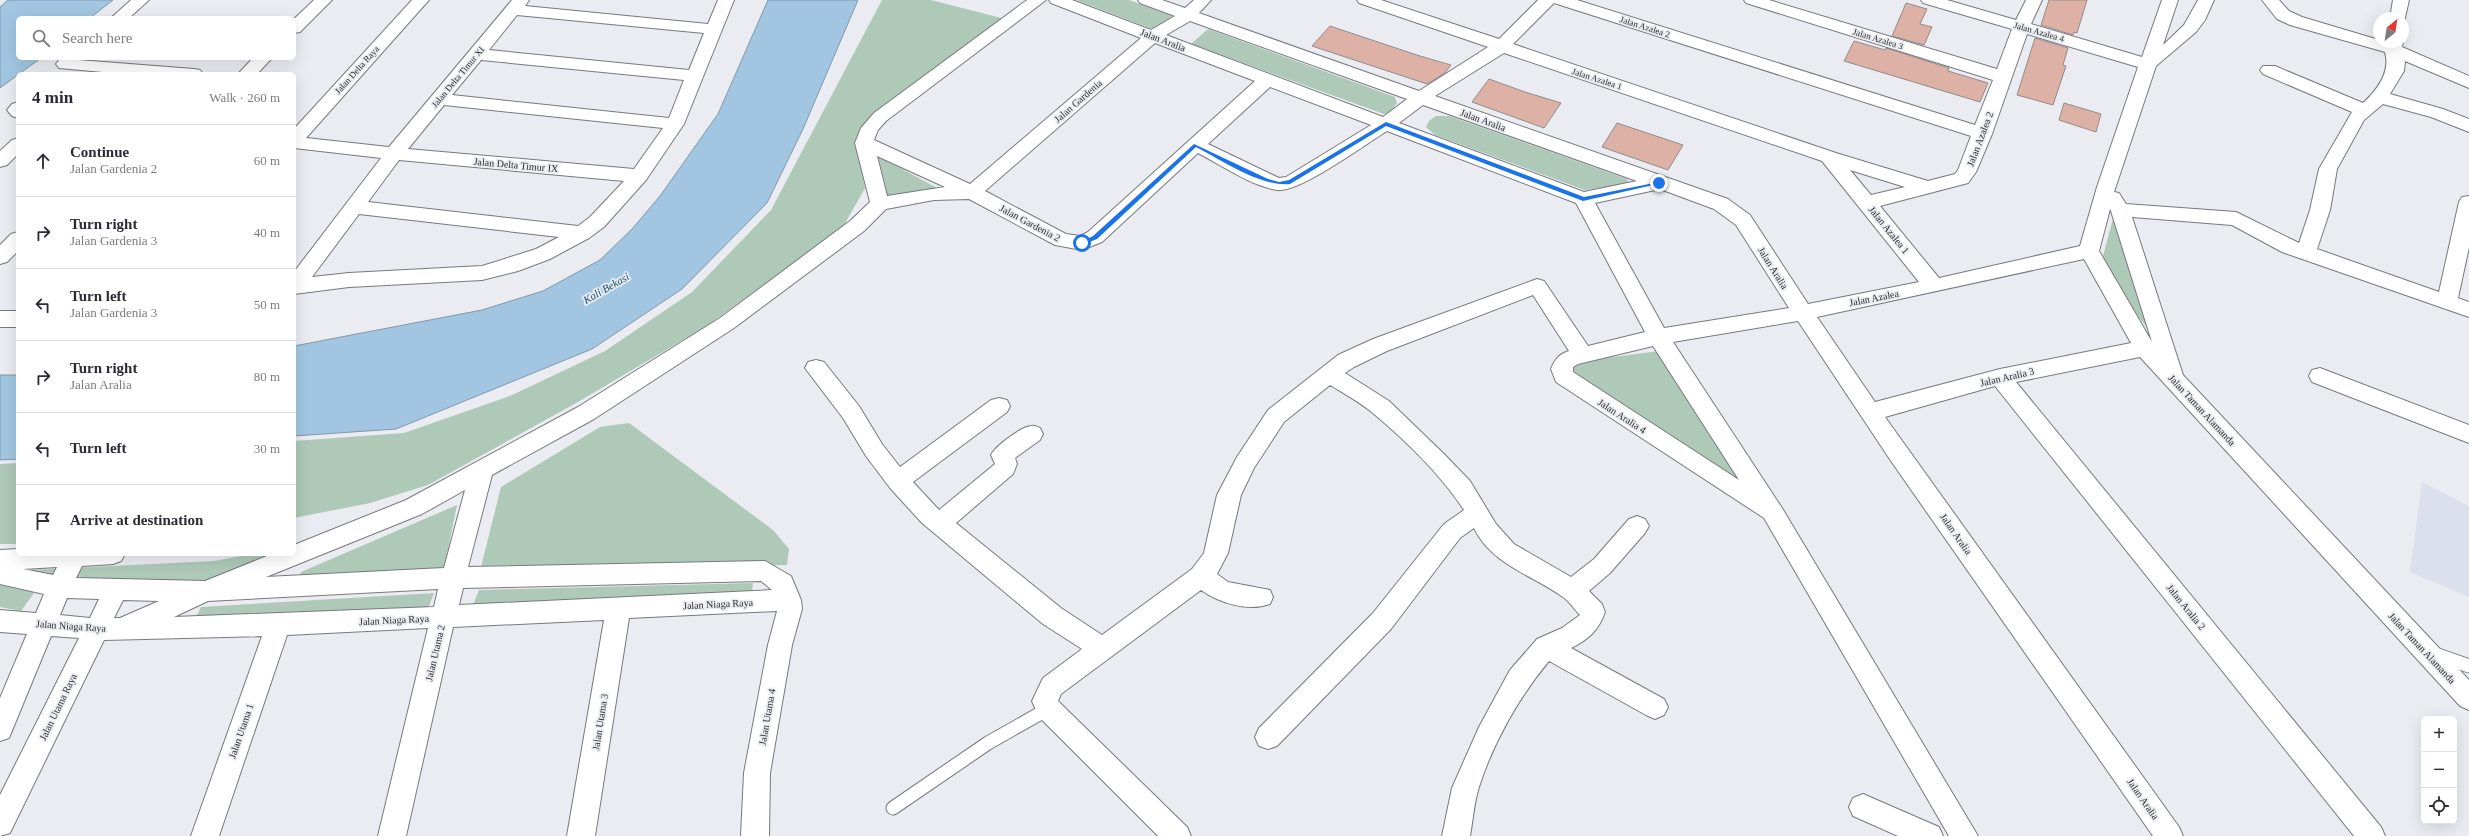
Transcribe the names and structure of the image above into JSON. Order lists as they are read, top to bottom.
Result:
{
  "streets": {
    "street": [
      "Jalan Azalea 2",
      "Jalan Azalea 4",
      "Jalan Azalea 3",
      "Jalan Aralia",
      "Jalan Delta Raya",
      "Jalan Delta Timur XI",
      "Jalan Azalea 1",
      "Jalan Gardenia",
      "Jalan Delta Timur IX",
      "Jalan Gardenia 2",
      "Jalan Azalea",
      "Jalan Aralia 3",
      "Jalan Taman Alamanda",
      "Jalan Aralia 4",
      "Jalan Niaga Raya",
      "Jalan Aralia 2",
      "Jalan Utama 2",
      "Jalan Utama Raya",
      "Jalan Utama 4",
      "Jalan Utama 3",
      "Jalan Utama 1"
    ]
  },
  "crossings": [
    ["Jalan Azalea 2", "Jalan Azalea 4"],
    ["Jalan Azalea 2", "Jalan Azalea 3"],
    ["Jalan Azalea 2", "Jalan Azalea 1"],
    ["Jalan Aralia", "Jalan Gardenia"],
    ["Jalan Aralia", "Jalan Gardenia 2"],
    ["Jalan Aralia", "Jalan Azalea"],
    ["Jalan Aralia", "Jalan Aralia 3"],
    ["Jalan Delta Timur XI", "Jalan Delta Timur IX"],
    ["Jalan Azalea 1", "Jalan Azalea"],
    ["Jalan Gardenia", "Jalan Gardenia 2"],
    ["Jalan Azalea", "Jalan Taman Alamanda"],
    ["Jalan Azalea", "Jalan Aralia 4"],
    ["Jalan Aralia 3", "Jalan Taman Alamanda"],
    ["Jalan Aralia 3", "Jalan Aralia 2"],
    ["Jalan Niaga Raya", "Jalan Utama 2"],
    ["Jalan Niaga Raya", "Jalan Utama Raya"],
    ["Jalan Niaga Raya", "Jalan Utama 4"],
    ["Jalan Niaga Raya", "Jalan Utama 3"],
    ["Jalan Niaga Raya", "Jalan Utama 1"]
  ],
  "water": ["Kali Bekasi"],
  "north": "top right",
  "page": {
    "search": "Search here",
    "heading": ["4 min", "Walk · 260 m"],
    "list": [
      ["Continue", "Jalan Gardenia 2", "60 m"],
      ["Turn right", "Jalan Gardenia 3", "40 m"],
      ["Turn left", "Jalan Gardenia 3", "50 m"],
      ["Turn right", "Jalan Aralia", "80 m"],
      ["Turn left", "30 m"],
      "Arrive at destination"
    ],
    "map_buttons": ["+", "−"]
  }
}
